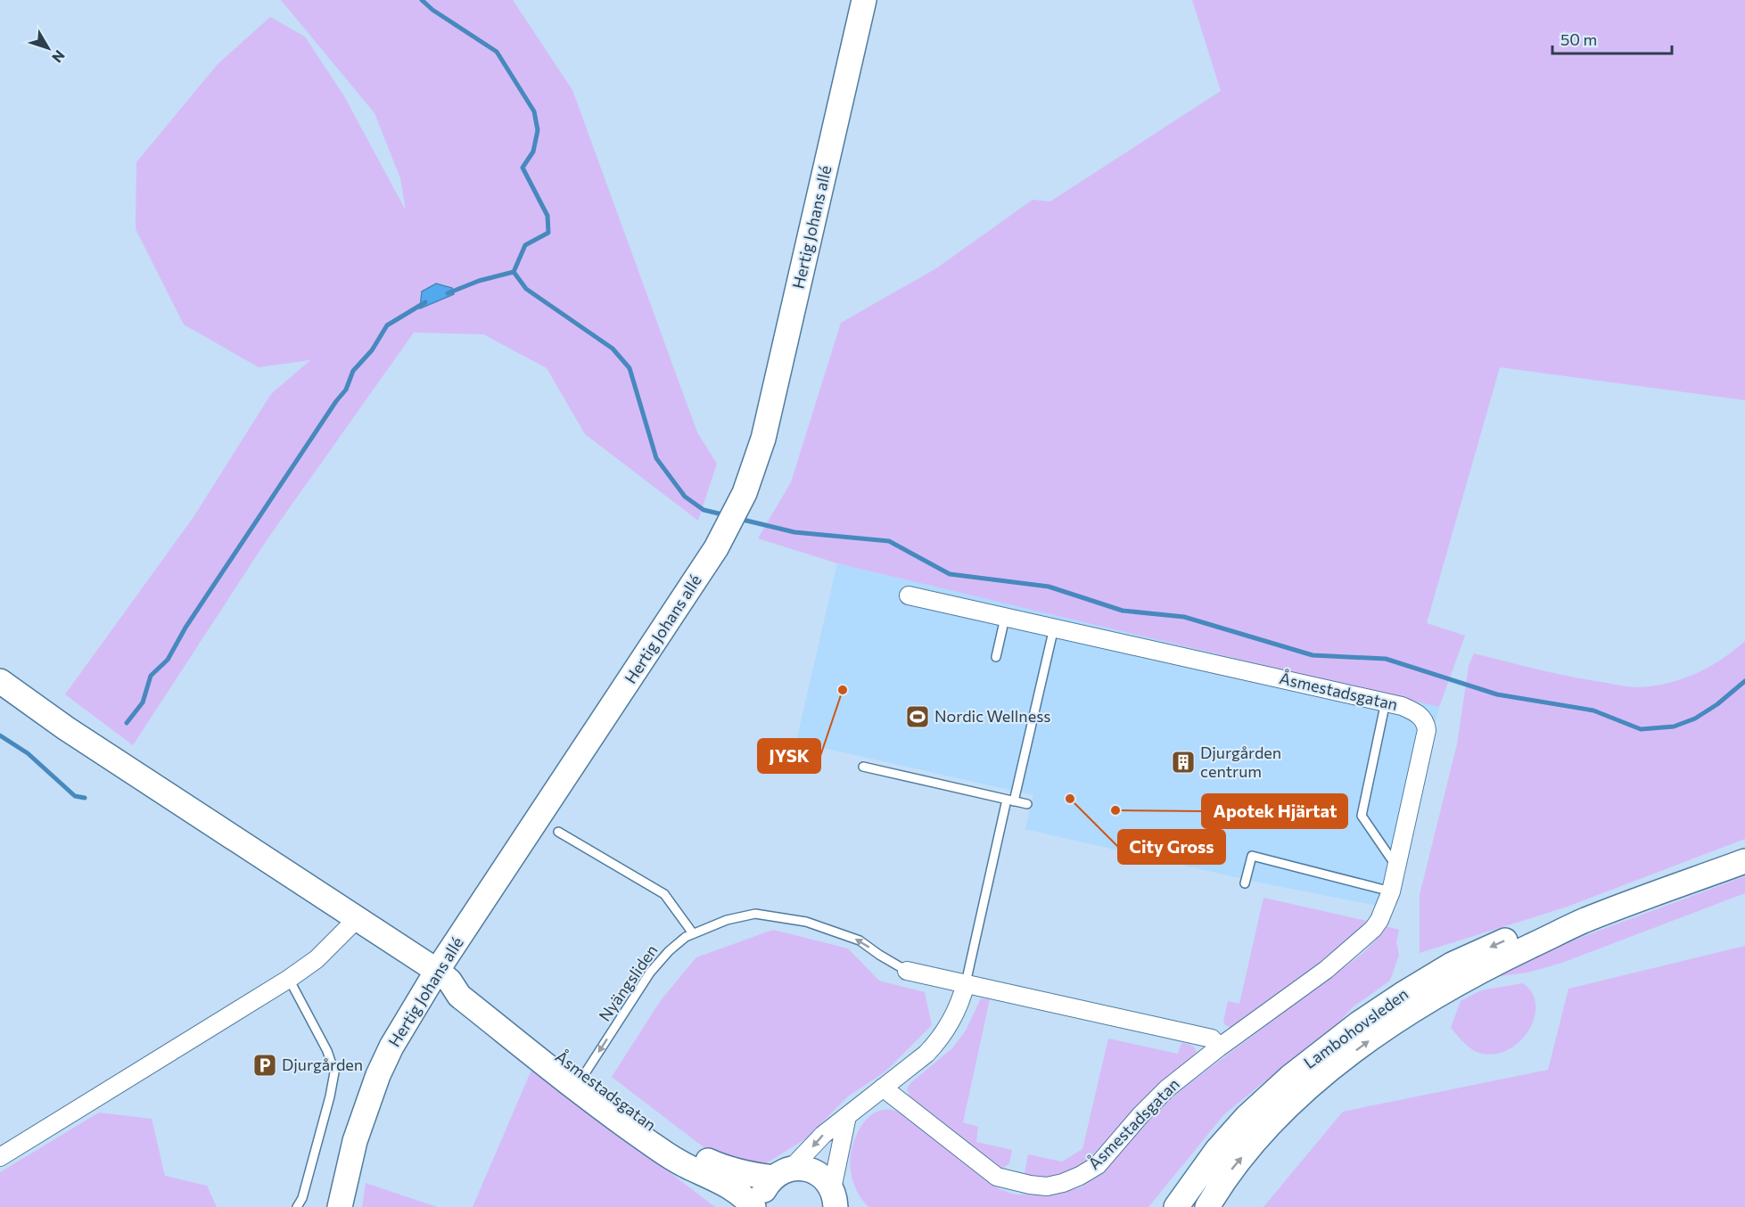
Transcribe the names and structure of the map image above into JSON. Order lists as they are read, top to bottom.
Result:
{
  "streets": {
    "street": ["Hertig Johans allé", "Åsmestadsgatan", "Lambohovsleden"],
    "lane": ["Nyängsliden"]
  },
  "crossings": [
    ["Hertig Johans allé", "Åsmestadsgatan"],
    ["Åsmestadsgatan", "Nyängsliden"]
  ],
  "one_way": ["Nyängsliden"],
  "places": {
    "other": ["JYSK", "City Gross", "Apotek Hjärtat"],
    "sports": ["Nordic Wellness"],
    "building": ["Djurgården centrum"],
    "parking": ["Djurgården"]
  },
  "scale_bar": "50 m",
  "north": "bottom right"
}
